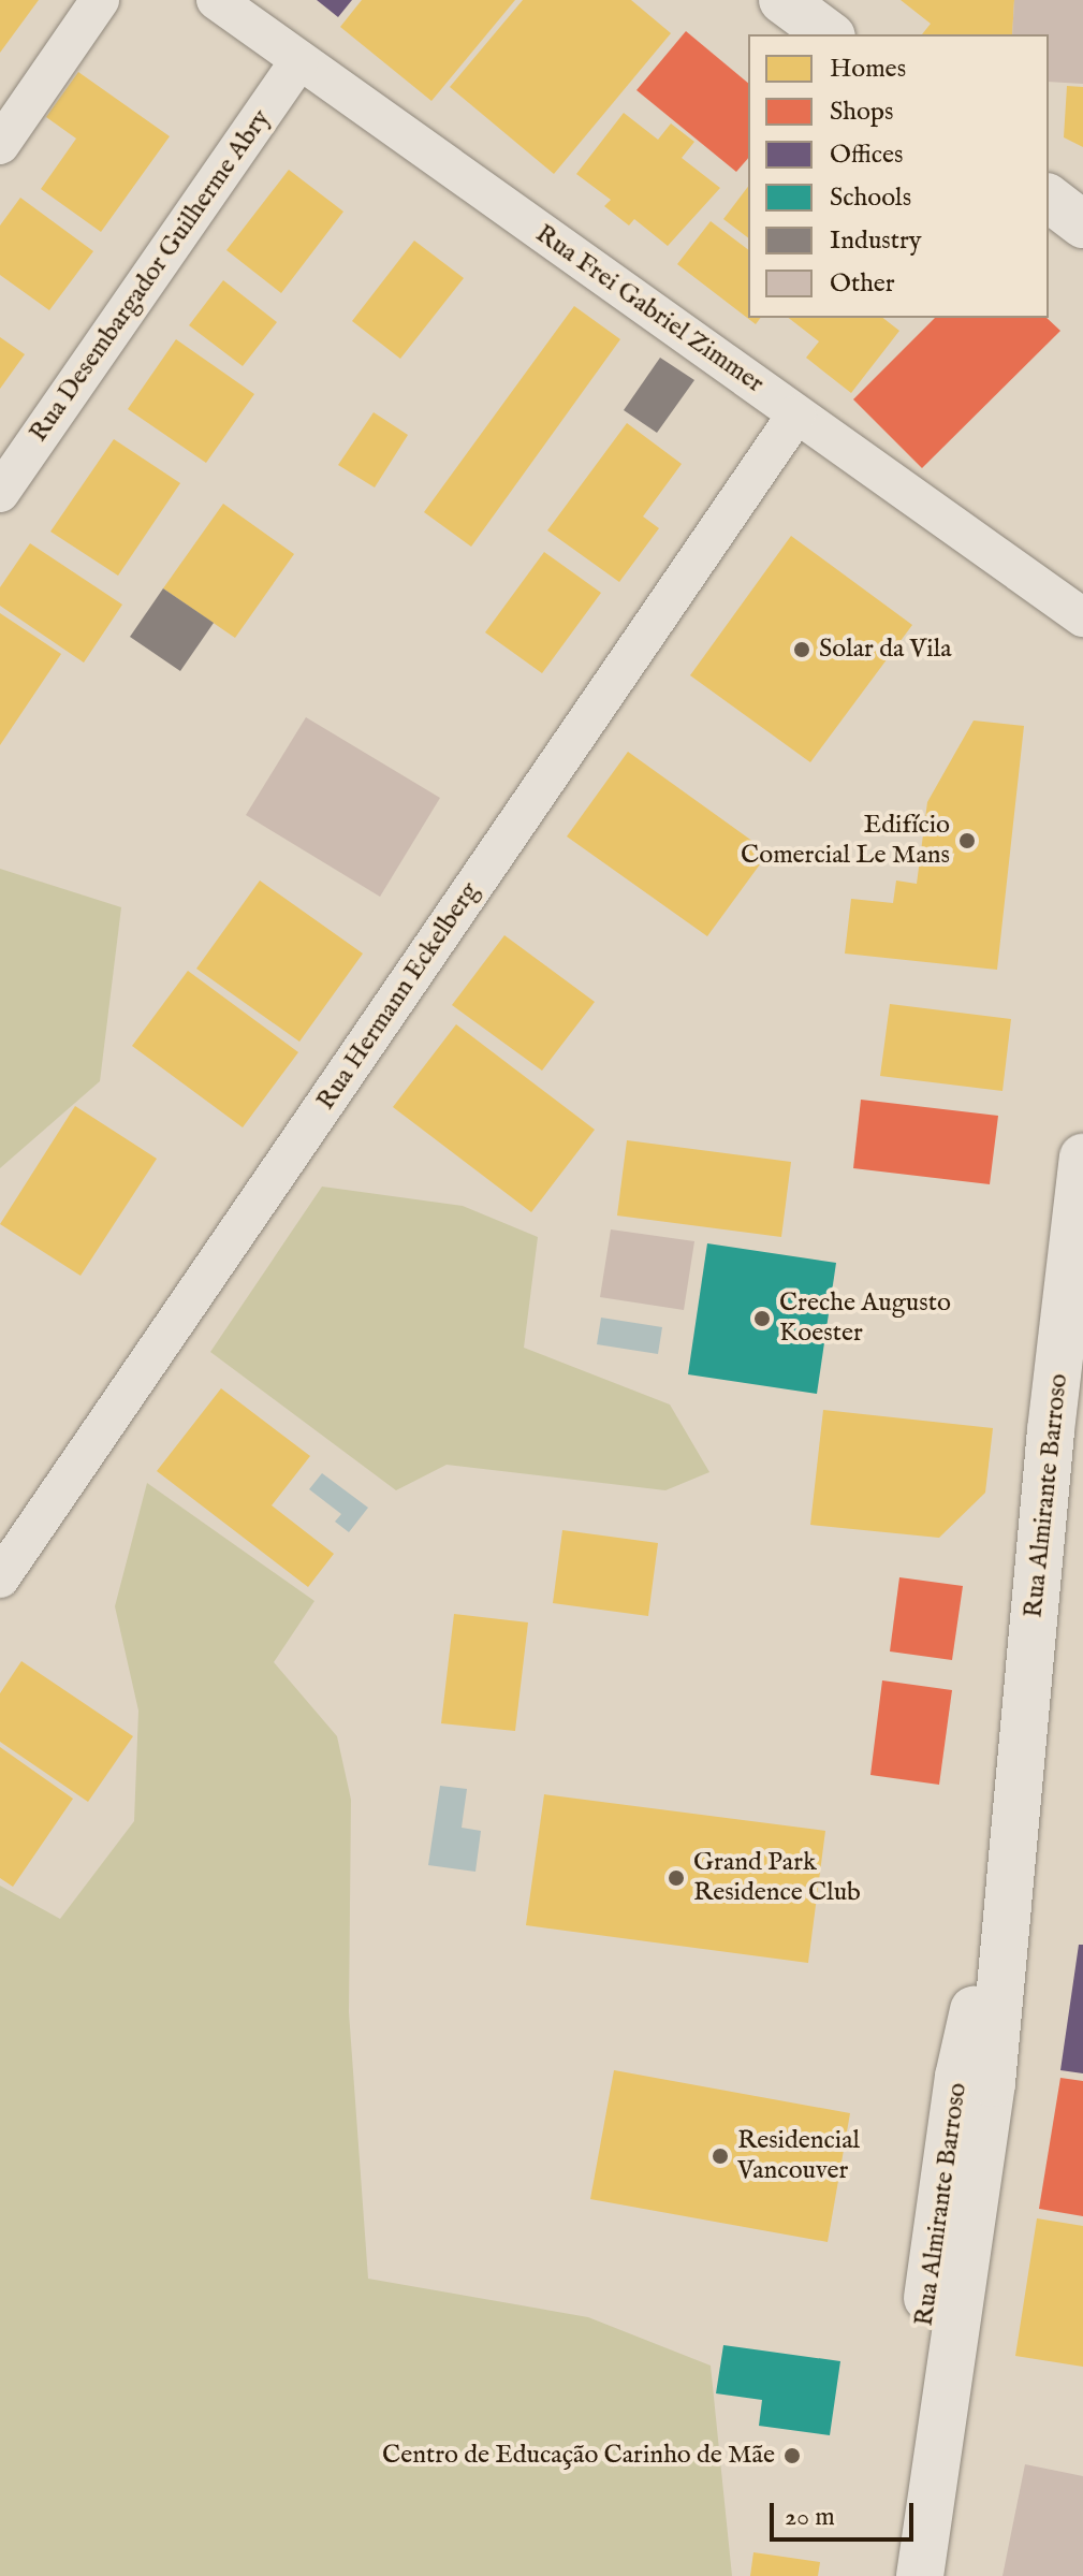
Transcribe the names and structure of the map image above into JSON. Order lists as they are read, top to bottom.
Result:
{
  "streets": {
    "main road": ["Rua Almirante Barroso"],
    "street": ["Rua Desembargador Guilherme Abry", "Rua Frei Gabriel Zimmer", "Rua Hermann Eckelberg"]
  },
  "crossings": [
    ["Rua Desembargador Guilherme Abry", "Rua Frei Gabriel Zimmer"],
    ["Rua Frei Gabriel Zimmer", "Rua Hermann Eckelberg"]
  ],
  "places": [
    "Solar da Vila",
    "Edifício Comercial Le Mans",
    "Creche Augusto Koester",
    "Grand Park Residence Club",
    "Residencial Vancouver",
    "Centro de Educação Carinho de Mãe"
  ],
  "legend": [
    "Homes",
    "Shops",
    "Offices",
    "Schools",
    "Industry",
    "Other"
  ],
  "scale_bar": "20 m"
}
